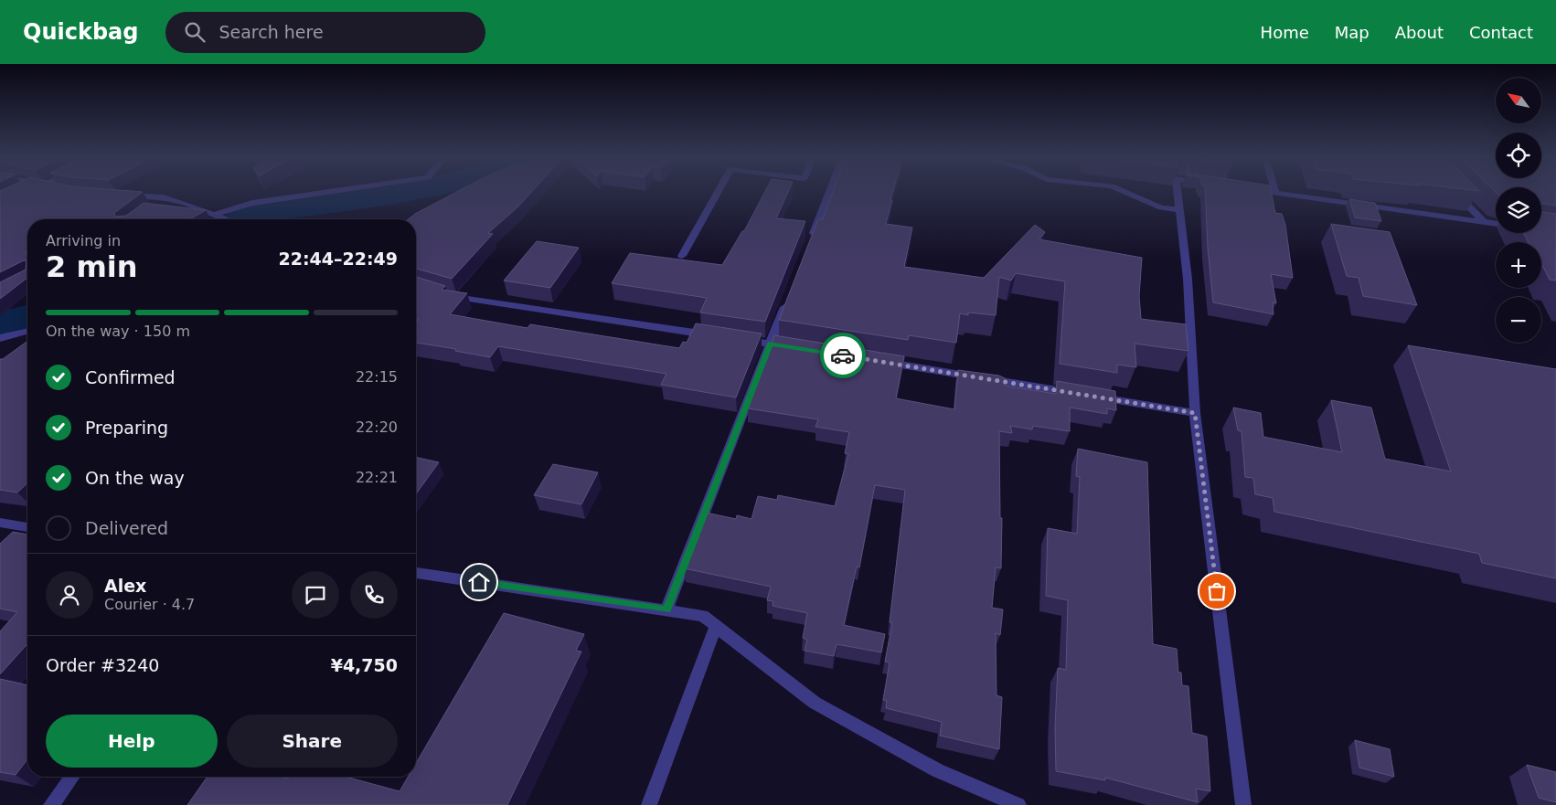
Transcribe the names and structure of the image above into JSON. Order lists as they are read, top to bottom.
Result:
{
  "north": "top left",
  "page": {
    "header": "Quickbag",
    "search": "Search here",
    "nav": [
      "Home",
      "Map",
      "About",
      "Contact"
    ],
    "map_buttons": ["+", "−"],
    "heading": ["2 min", "Arriving in", "22:44–22:49"],
    "panel": [
      "Alex",
      "Courier · 4.7",
      "Order #3240",
      "¥4,750"
    ],
    "bar": "On the way · 150 m",
    "list": [
      ["Confirmed", "22:15"],
      ["Preparing", "22:20"],
      ["On the way", "22:21"],
      "Delivered"
    ],
    "buttons": ["Help", "Share"]
  }
}
